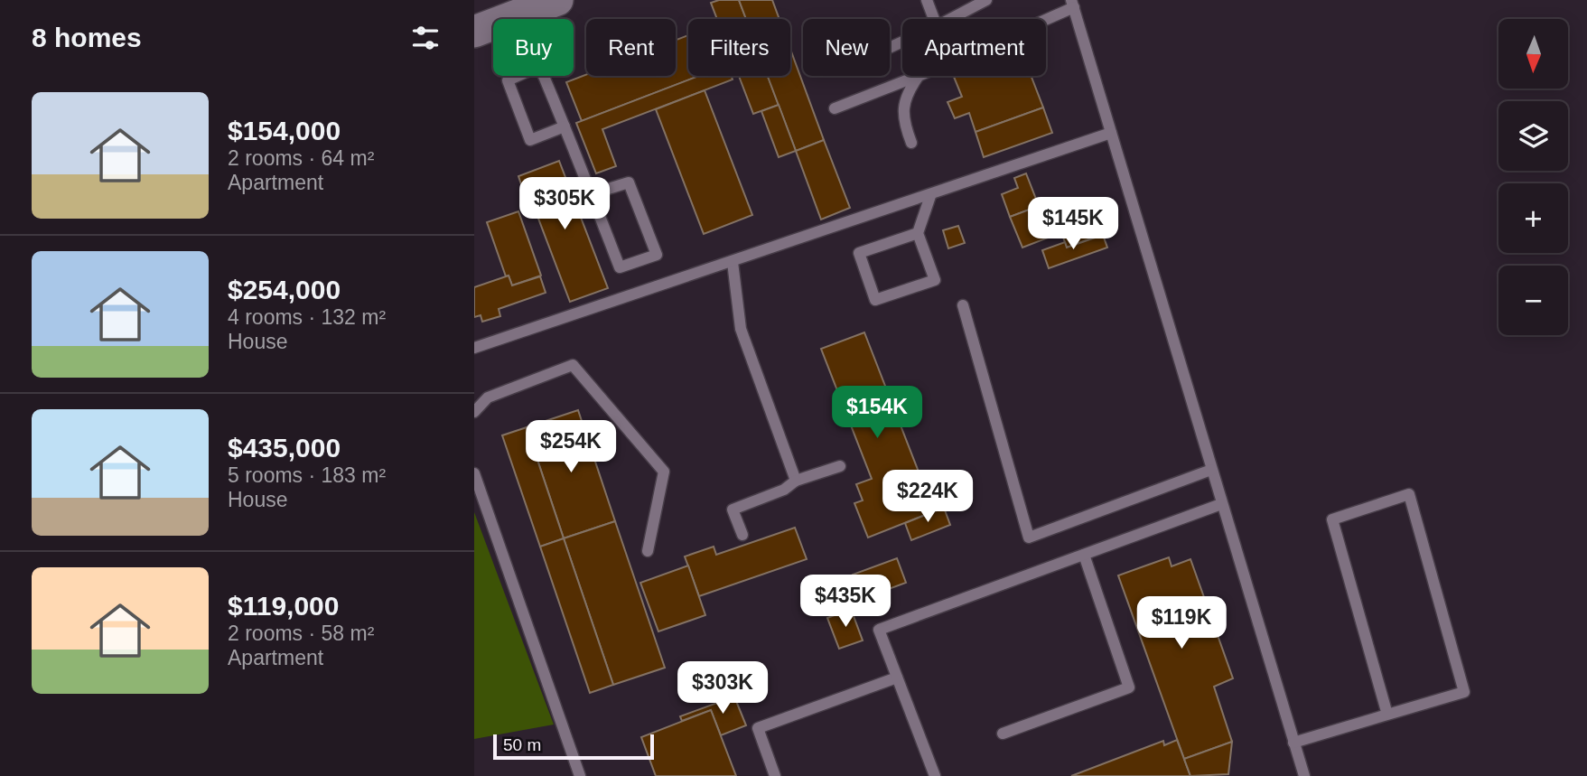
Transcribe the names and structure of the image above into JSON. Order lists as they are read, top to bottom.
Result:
{
  "scale_bar": "50 m",
  "north": "bottom",
  "page": {
    "heading": "8 homes",
    "map_buttons": ["+", "−"],
    "chip": [
      "Buy",
      "Rent",
      "Filters",
      "New",
      "Apartment"
    ],
    "list": [
      {
        "name": "$154,000",
        "note": "2 rooms · 64 m² · Apartment"
      },
      {
        "name": "$254,000",
        "note": "4 rooms · 132 m² · House"
      },
      {
        "name": "$435,000",
        "note": "5 rooms · 183 m² · House"
      },
      {
        "name": "$119,000",
        "note": "2 rooms · 58 m² · Apartment"
      }
    ],
    "price": [
      "$305K",
      "$145K",
      "$154K",
      "$254K",
      "$224K",
      "$435K",
      "$119K",
      "$303K"
    ],
    "scale": "50 m"
  }
}
